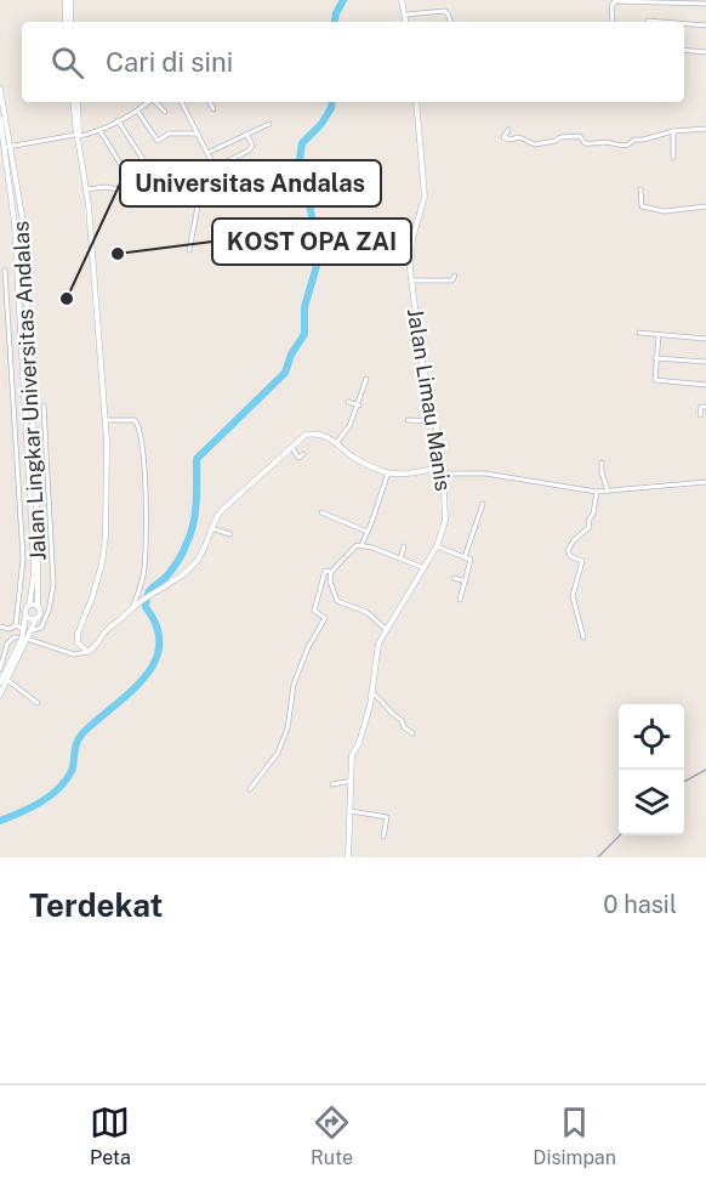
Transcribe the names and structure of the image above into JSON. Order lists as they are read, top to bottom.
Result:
{
  "streets": {
    "street": ["Jalan Lingkar Universitas Andalas", "Jalan Limau Manis"]
  },
  "places": ["KOST OPA ZAI", "Universitas Andalas"],
  "page": {
    "search": "Cari di sini",
    "heading": ["Terdekat", "0 hasil"],
    "nav": ["Peta", "Rute", "Disimpan"]
  }
}
